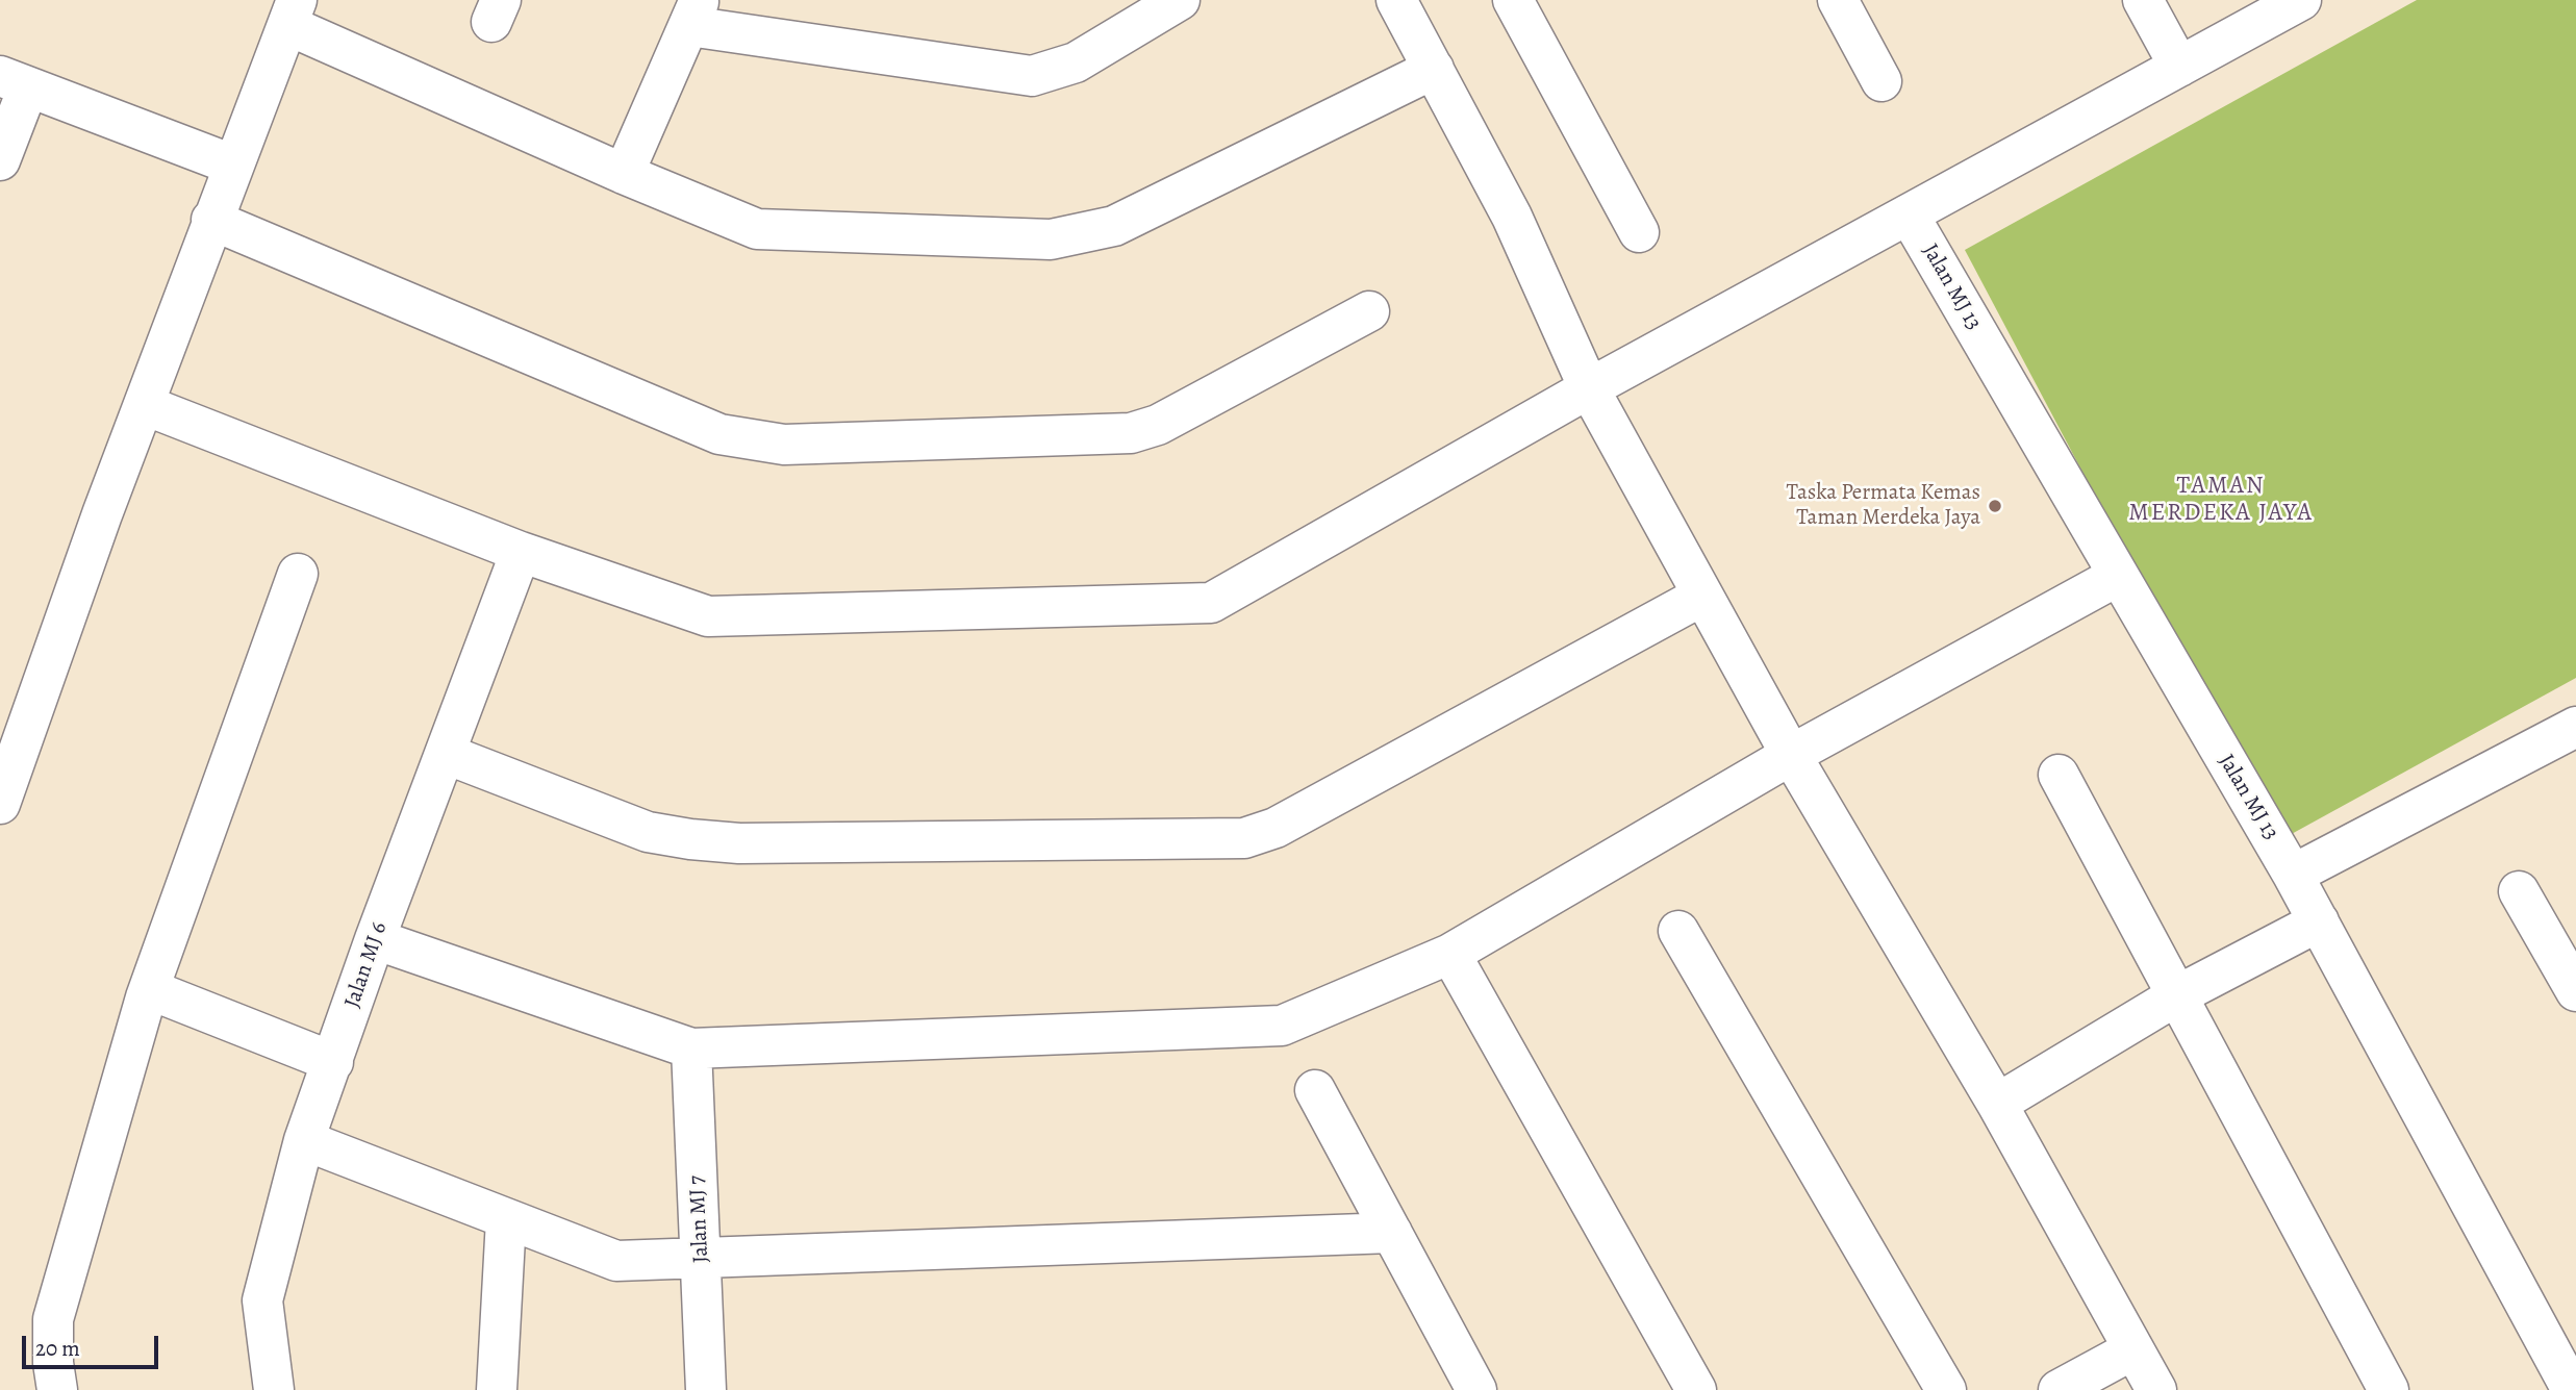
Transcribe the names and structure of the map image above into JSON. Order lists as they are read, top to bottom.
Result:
{
  "streets": {
    "street": ["Jalan MJ 13", "Jalan MJ 6", "Jalan MJ 7"]
  },
  "districts": ["TAMAN MERDEKA JAYA"],
  "places": ["Taska Permata Kemas Taman Merdeka Jaya"],
  "scale_bar": "20 m"
}
